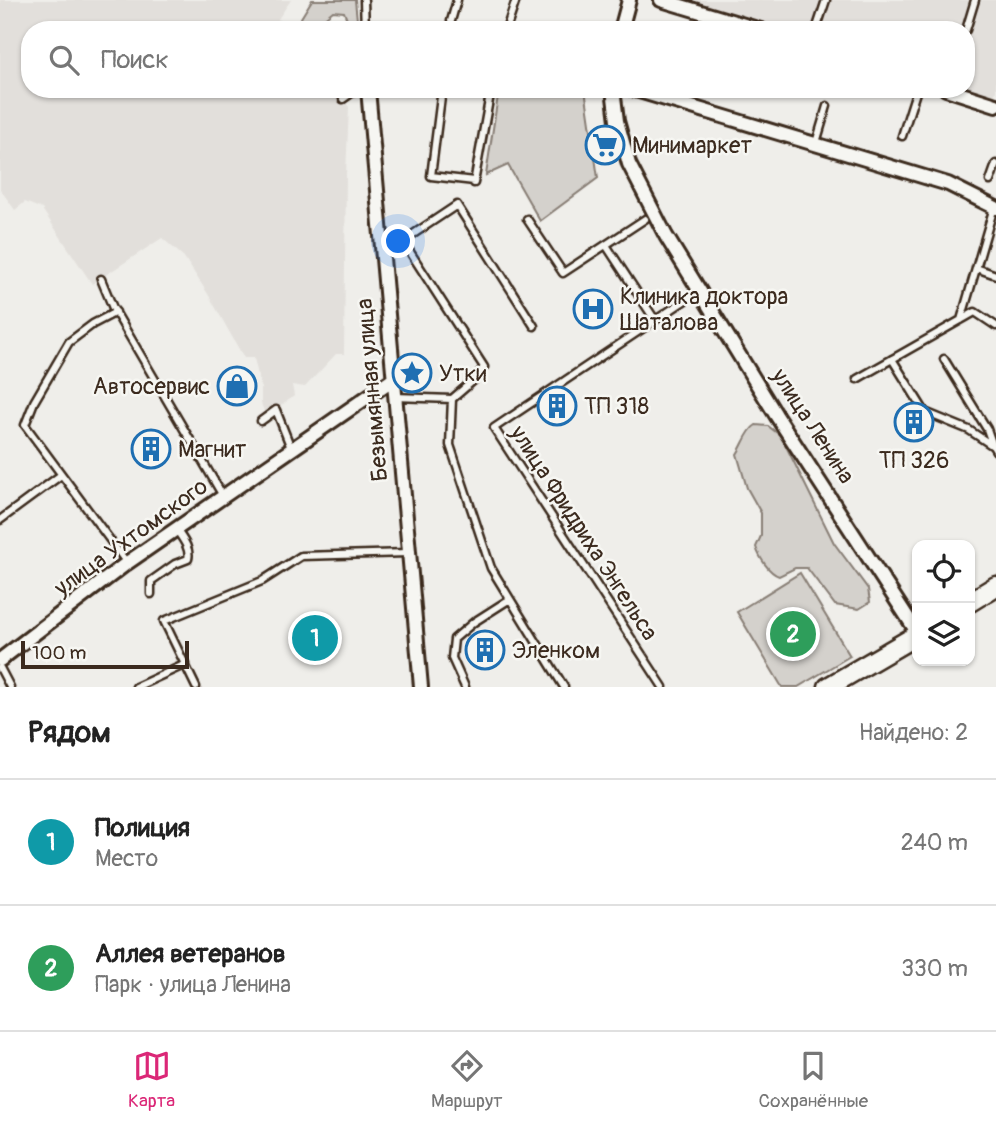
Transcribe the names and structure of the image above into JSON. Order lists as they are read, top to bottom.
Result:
{
  "streets": {
    "street": ["Безымянная улица", "улица Ленина", "улица Ухтомского"],
    "lane": ["улица Фридриха Энгельса"]
  },
  "crossings": [
    ["Безымянная улица", "улица Ухтомского"],
    ["улица Ленина", "улица Фридриха Энгельса"]
  ],
  "places": {
    "supermarket": ["Минимаркет"],
    "hospital": ["Клиника доктора Шаталова"],
    "place": ["Утки"],
    "shop": ["Автосервис"],
    "building": [
      "ТП 318",
      "ТП 326",
      "Магнит",
      "Эленком"
    ]
  },
  "scale_bar": "100 m",
  "page": {
    "search": "Поиск",
    "pins": ["2", "1"],
    "scale": "100 m",
    "heading": ["Рядом", "Найдено: 2"],
    "list": [
      {
        "mark": "1",
        "name": "Полиция",
        "note": "Место",
        "value": "240 m"
      },
      {
        "mark": "2",
        "name": "Аллея ветеранов",
        "note": "Парк · улица Ленина",
        "value": "330 m"
      }
    ],
    "nav": ["Карта", "Маршрут", "Сохранённые"]
  }
}
